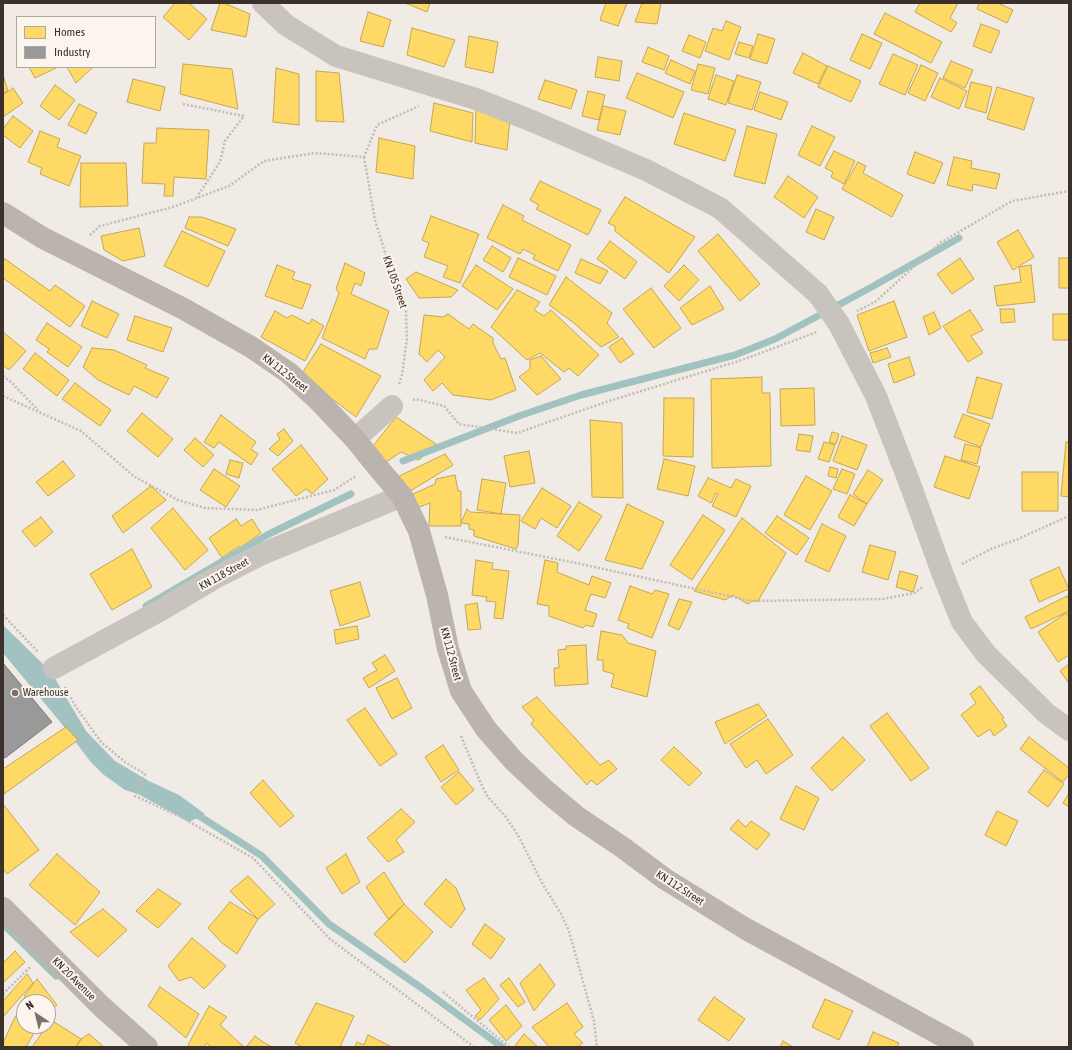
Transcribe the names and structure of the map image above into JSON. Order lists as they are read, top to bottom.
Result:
{
  "streets": {
    "street": ["KN 112 Street", "KN 118 Street", "KN 20 Avenue"],
    "path": ["KN 105 Street"]
  },
  "crossings": [
    ["KN 112 Street", "KN 118 Street"]
  ],
  "places": ["Warehouse"],
  "legend": ["Homes", "Industry"],
  "north": "top left"
}
